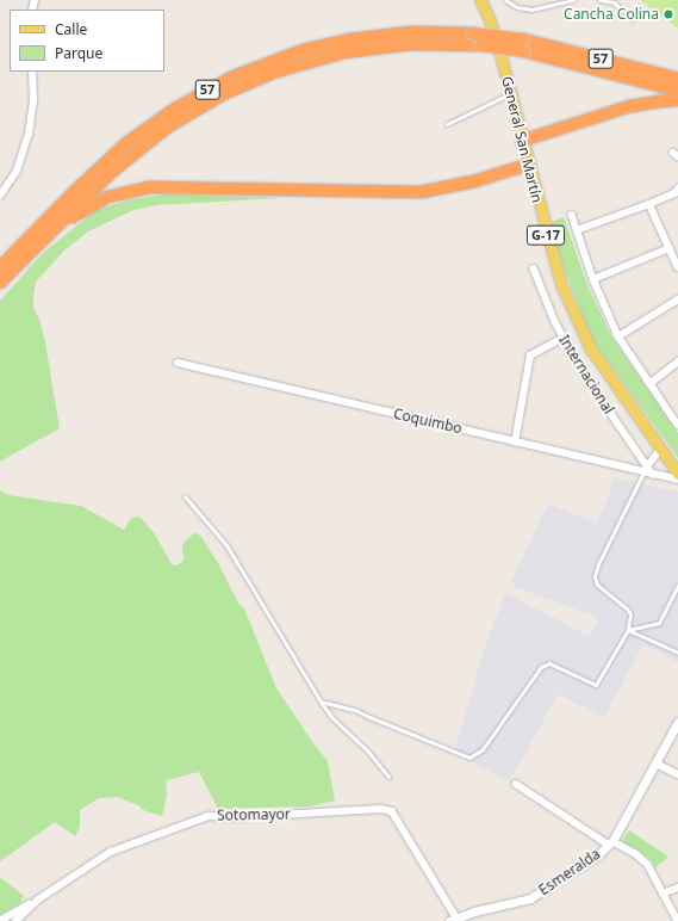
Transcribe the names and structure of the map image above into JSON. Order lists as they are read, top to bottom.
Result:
{
  "streets": {
    "highway": ["57"],
    "main road": ["General San Martín", "G-17"],
    "street": [
      "Internacional",
      "Coquimbo",
      "Sotomayor",
      "Esmeralda"
    ]
  },
  "crossings": [
    ["Internacional", "Coquimbo"],
    ["Sotomayor", "Esmeralda"]
  ],
  "places": ["Cancha Colina"],
  "legend": ["Calle", "Parque"]
}
